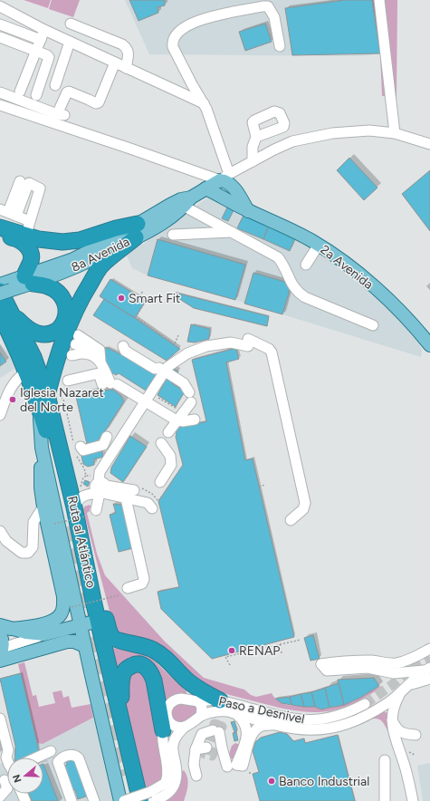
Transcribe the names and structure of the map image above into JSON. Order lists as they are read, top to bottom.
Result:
{
  "streets": {
    "highway": ["Ruta al Atlántico"],
    "main road": ["8a Avenida", "2a Avenida"],
    "street": ["Paso a Desnivel"]
  },
  "crossings": [
    ["8a Avenida", "2a Avenida"],
    ["8a Avenida", "Ruta al Atlántico"]
  ],
  "places": [
    "Smart Fit",
    "Iglesia Nazaret del Norte",
    "RENAP",
    "Banco Industrial"
  ],
  "north": "left"
}
